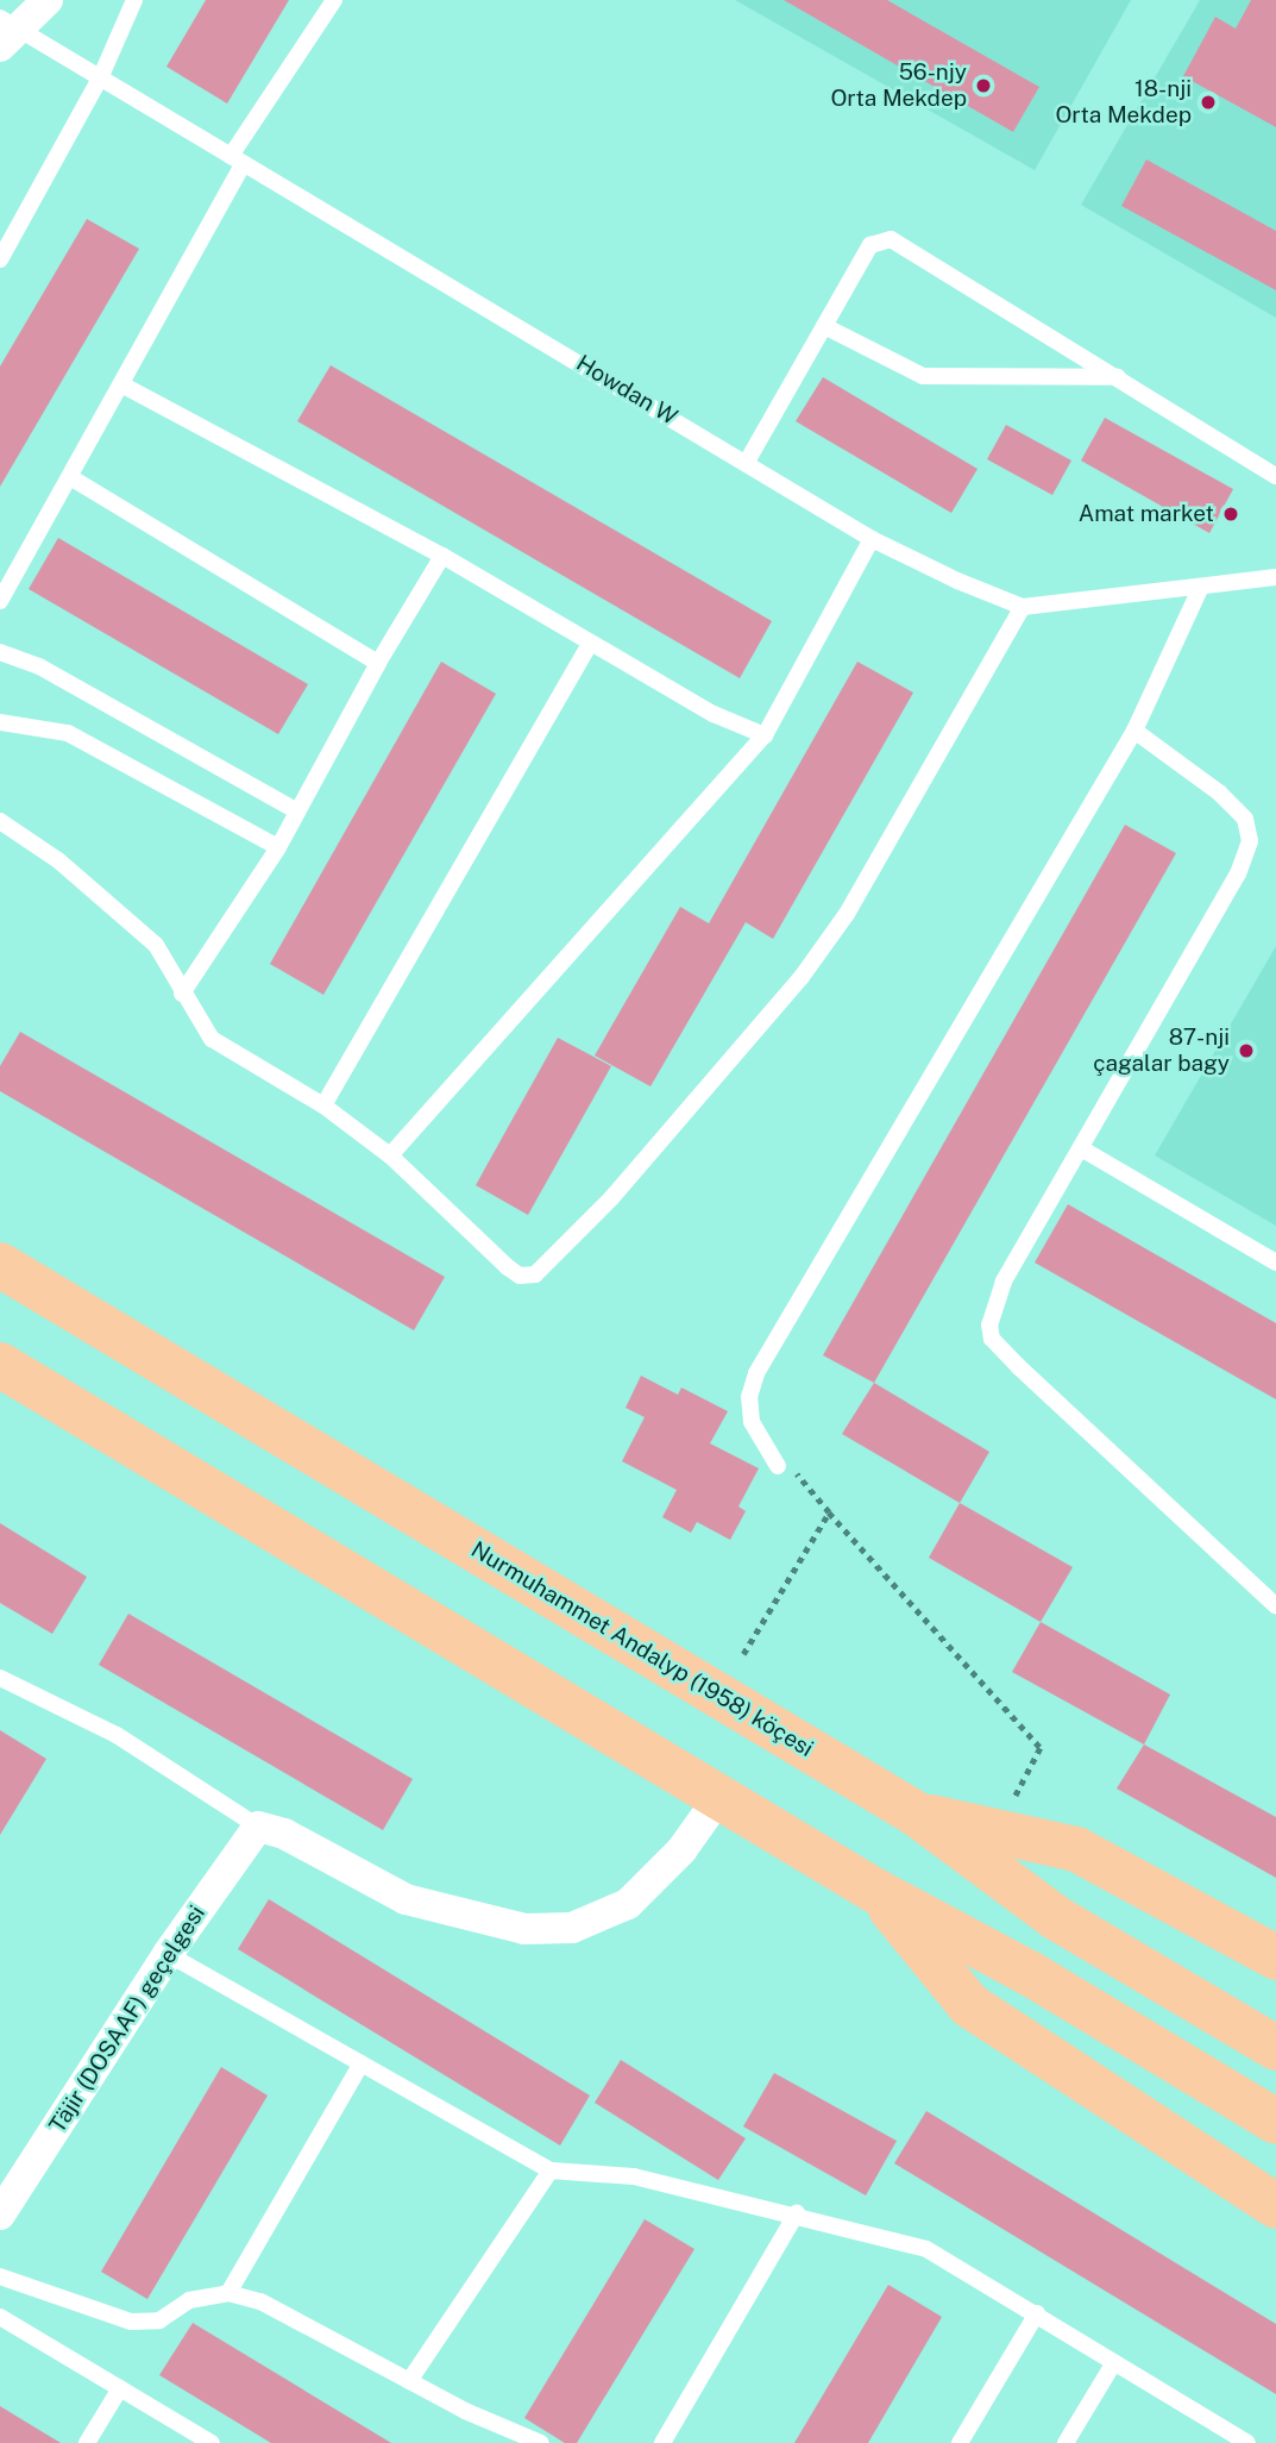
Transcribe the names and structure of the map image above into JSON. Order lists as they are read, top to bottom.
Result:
{
  "streets": {
    "main road": ["Nurmuhammet Andalyp (1958) köçesi"],
    "street": ["Howdan W", "Täjir (DOSAAF) geçelgesi"]
  },
  "places": [
    "56-njy Orta Mekdep",
    "18-nji Orta Mekdep",
    "Amat market",
    "87-nji çagalar bagy"
  ]
}
